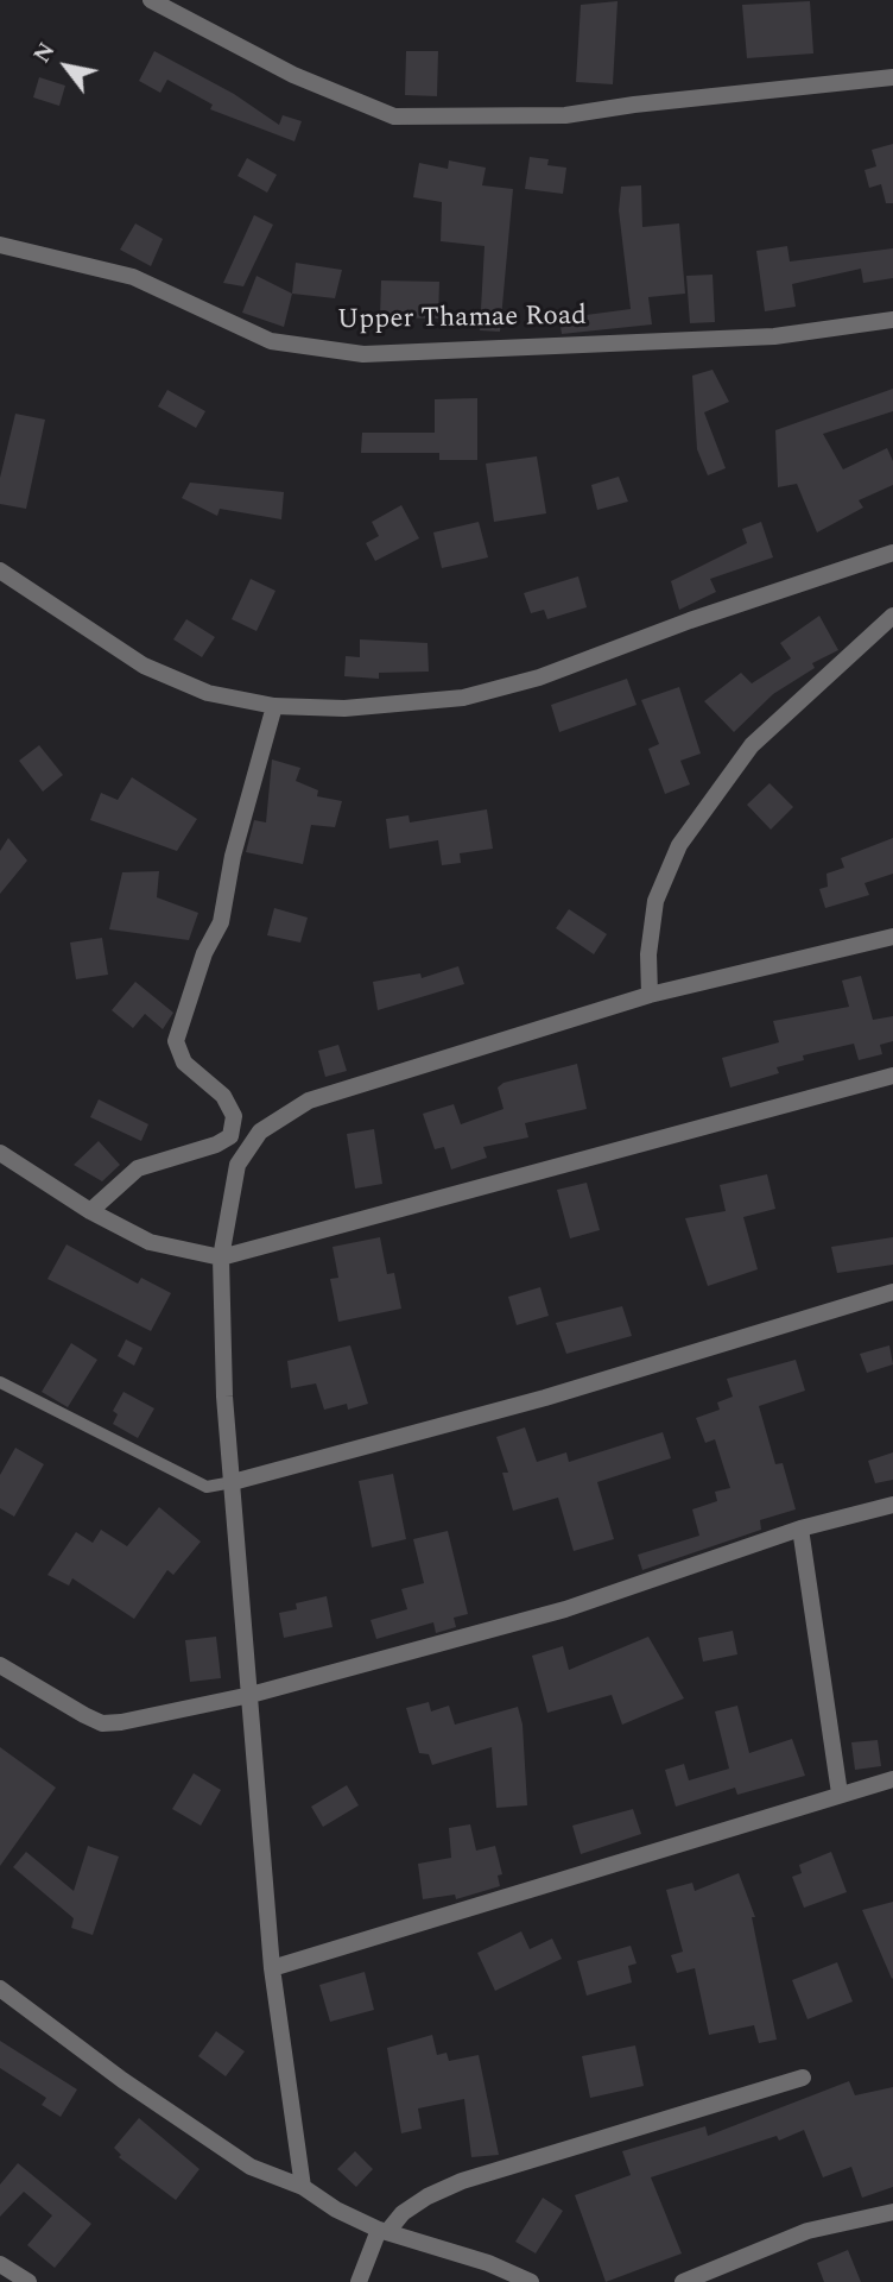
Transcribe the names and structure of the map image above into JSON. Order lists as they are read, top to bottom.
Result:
{
  "streets": {
    "street": ["Upper Thamae Road"]
  },
  "north": "top left"
}
